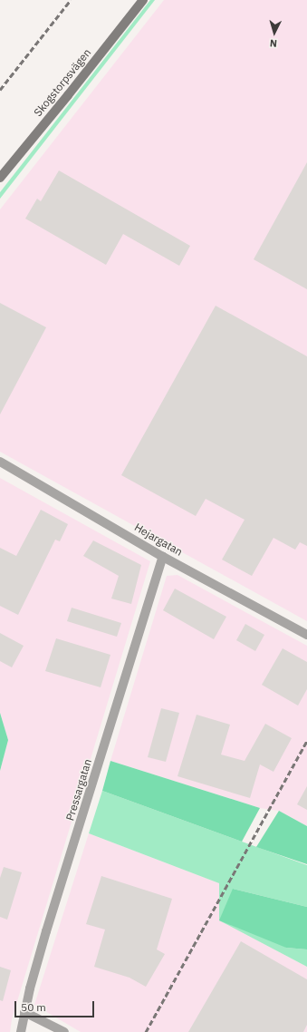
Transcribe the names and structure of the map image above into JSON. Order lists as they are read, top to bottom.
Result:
{
  "streets": {
    "main road": ["Skogstorpsvägen"],
    "street": ["Hejargatan", "Pressargatan"]
  },
  "crossings": [
    ["Hejargatan", "Pressargatan"]
  ],
  "scale_bar": "50 m",
  "north": "bottom"
}
